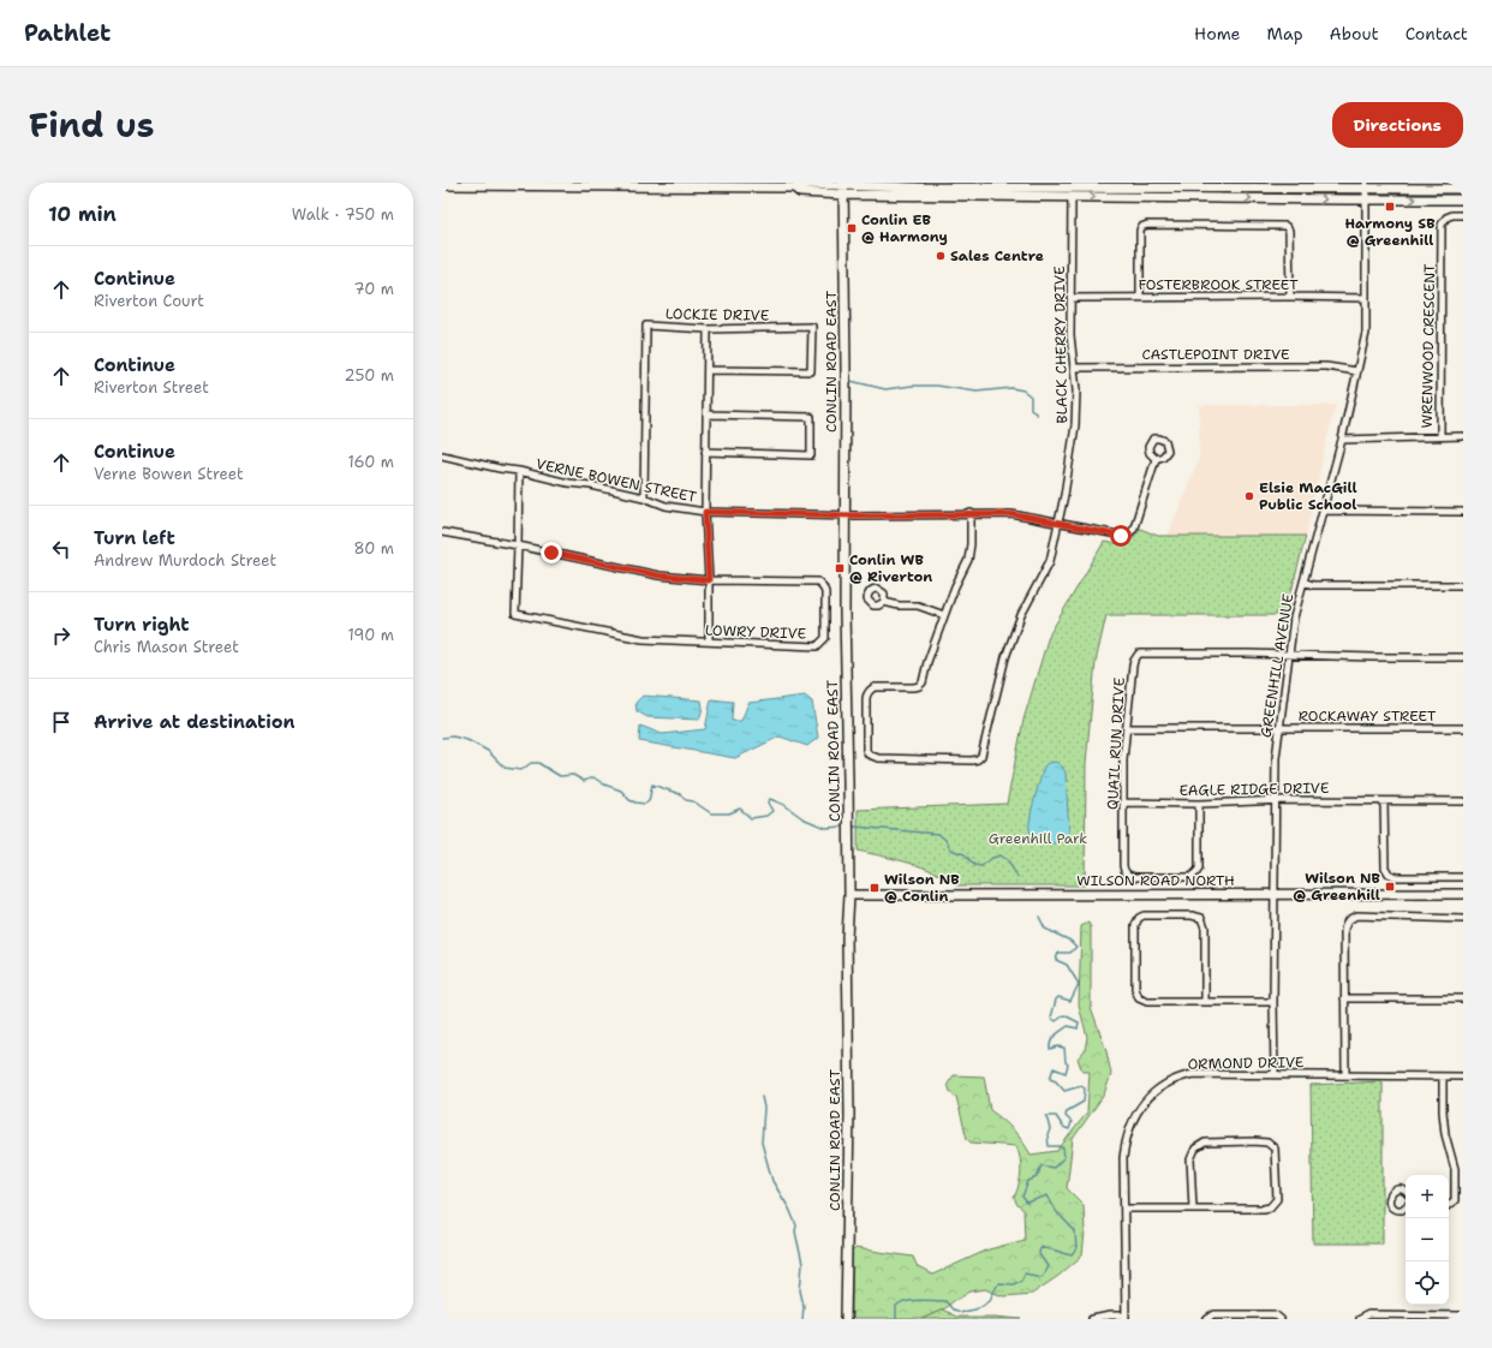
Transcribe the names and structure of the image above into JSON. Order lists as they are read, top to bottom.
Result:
{
  "streets": {
    "street": [
      "FOSTERBROOK STREET",
      "LOCKIE DRIVE",
      "BLACK CHERRY DRIVE",
      "WRENWOOD CRESCENT",
      "CASTLEPOINT DRIVE",
      "CONLIN ROAD EAST",
      "VERNE BOWEN STREET",
      "LOWRY DRIVE",
      "GREENHILL AVENUE",
      "ROCKAWAY STREET",
      "QUAIL RUN DRIVE",
      "EAGLE RIDGE DRIVE",
      "WILSON ROAD NORTH",
      "ORMOND DRIVE"
    ]
  },
  "crossings": [
    ["FOSTERBROOK STREET", "BLACK CHERRY DRIVE"],
    ["FOSTERBROOK STREET", "GREENHILL AVENUE"],
    ["LOCKIE DRIVE", "VERNE BOWEN STREET"],
    ["BLACK CHERRY DRIVE", "CASTLEPOINT DRIVE"],
    ["BLACK CHERRY DRIVE", "VERNE BOWEN STREET"],
    ["CASTLEPOINT DRIVE", "GREENHILL AVENUE"],
    ["CONLIN ROAD EAST", "VERNE BOWEN STREET"],
    ["CONLIN ROAD EAST", "WILSON ROAD NORTH"],
    ["GREENHILL AVENUE", "ROCKAWAY STREET"],
    ["GREENHILL AVENUE", "QUAIL RUN DRIVE"],
    ["GREENHILL AVENUE", "EAGLE RIDGE DRIVE"],
    ["GREENHILL AVENUE", "WILSON ROAD NORTH"],
    ["GREENHILL AVENUE", "ORMOND DRIVE"],
    ["ROCKAWAY STREET", "QUAIL RUN DRIVE"],
    ["QUAIL RUN DRIVE", "EAGLE RIDGE DRIVE"]
  ],
  "parks": ["Greenhill Park"],
  "places": {
    "transit": [
      "Harmony SB @ Greenhill",
      "Conlin EB @ Harmony",
      "Conlin WB @ Riverton",
      "Wilson NB @ Greenhill",
      "Wilson NB @ Conlin"
    ],
    "other": ["Sales Centre", "Elsie MacGill Public School"]
  },
  "page": {
    "header": "Pathlet",
    "nav": [
      "Home",
      "Map",
      "About",
      "Contact"
    ],
    "title": "Find us",
    "buttons": "Directions",
    "heading": ["10 min", "Walk · 750 m"],
    "list": [
      ["Continue", "Riverton Court", "70 m"],
      ["Continue", "Riverton Street", "250 m"],
      ["Continue", "Verne Bowen Street", "160 m"],
      ["Turn left", "Andrew Murdoch Street", "80 m"],
      ["Turn right", "Chris Mason Street", "190 m"],
      "Arrive at destination"
    ],
    "map_buttons": ["+", "−"]
  }
}
